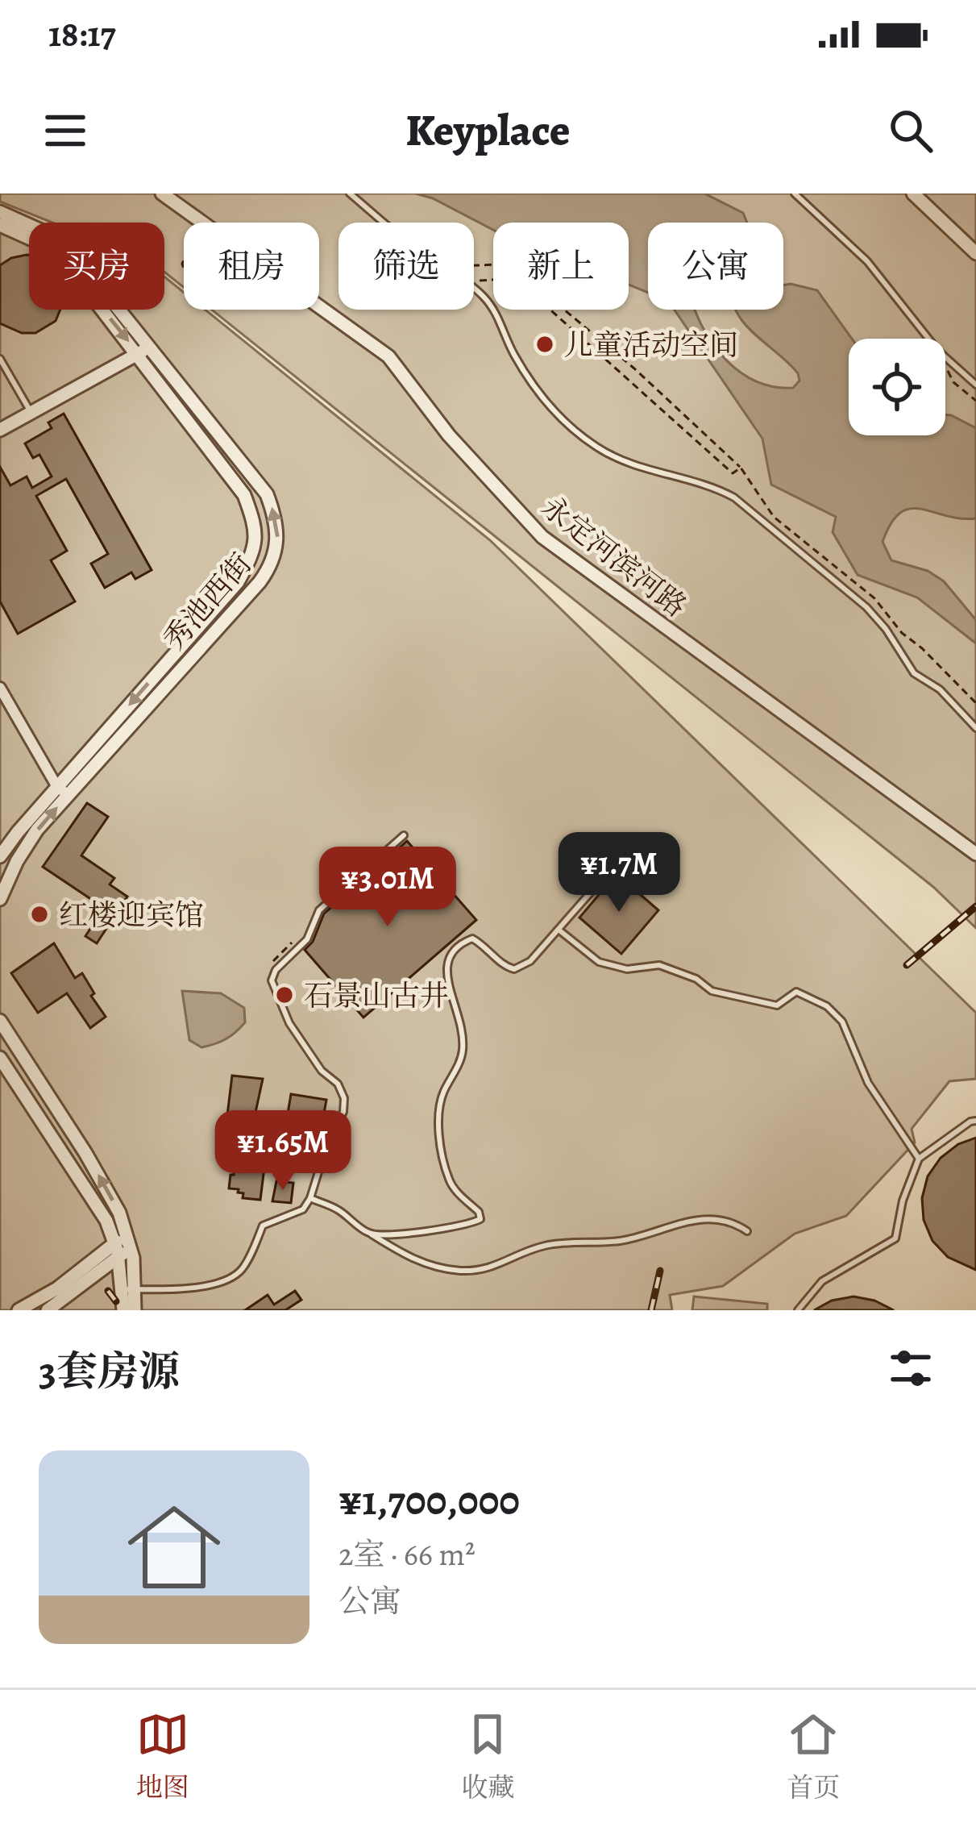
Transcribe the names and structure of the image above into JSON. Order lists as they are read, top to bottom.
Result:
{
  "streets": {
    "street": ["永定河滨河路", "秀池西街"]
  },
  "places": ["儿童活动空间", "红楼迎宾馆", "石景山古井"],
  "page": {
    "status": "18:17",
    "header": "Keyplace",
    "chip": [
      "买房",
      "租房",
      "筛选",
      "新上",
      "公寓"
    ],
    "price": ["¥1.7M", "¥3.01M", "¥1.65M"],
    "heading": "3套房源",
    "list": [
      {
        "name": "¥1,700,000",
        "note": "2室 · 66 m² · 公寓"
      }
    ],
    "tabs": ["地图", "收藏", "首页"]
  }
}
